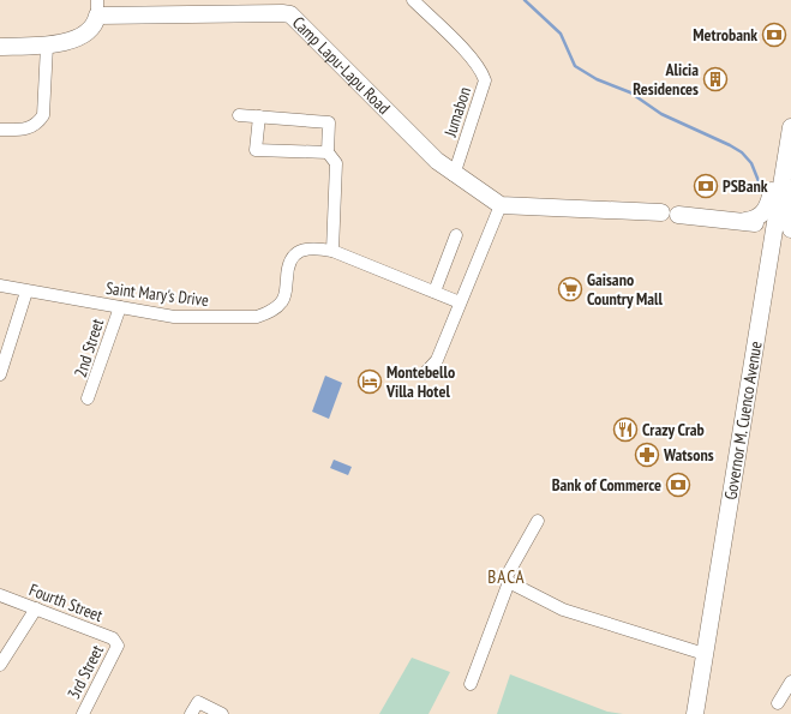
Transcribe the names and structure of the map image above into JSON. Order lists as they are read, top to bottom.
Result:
{
  "streets": {
    "street": [
      "Camp Lapu-Lapu Road",
      "Jumabon",
      "Saint Mary's Drive",
      "2nd Street",
      "Governor M. Cuenco Avenue",
      "Fourth Street",
      "3rd Street"
    ]
  },
  "crossings": [
    ["Camp Lapu-Lapu Road", "Jumabon"],
    ["Camp Lapu-Lapu Road", "Governor M. Cuenco Avenue"],
    ["Saint Mary's Drive", "2nd Street"],
    ["Fourth Street", "3rd Street"]
  ],
  "districts": ["BACA"],
  "places": {
    "bank": ["Metrobank", "PSBank", "Bank of Commerce"],
    "building": ["Alicia Residences"],
    "supermarket": ["Gaisano Country Mall"],
    "hotel": ["Montebello Villa Hotel"],
    "restaurant": ["Crazy Crab"],
    "pharmacy": ["Watsons"]
  }
}
